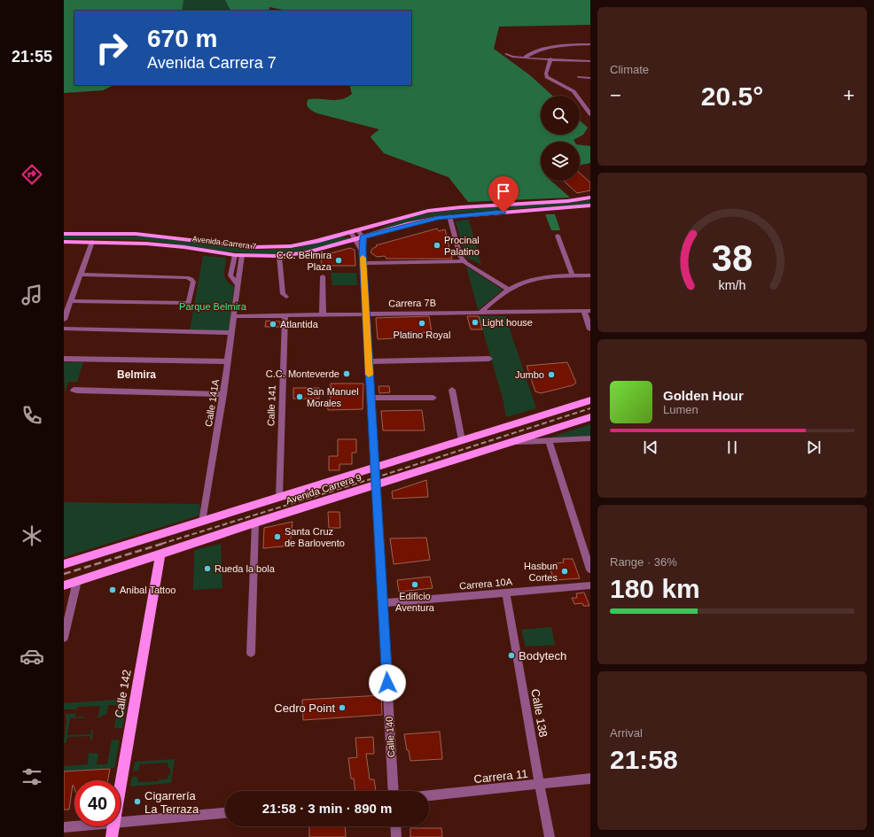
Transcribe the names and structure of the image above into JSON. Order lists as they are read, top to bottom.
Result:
{
  "streets": {
    "main road": ["Avenida Carrera 7", "Avenida Carrera 9", "Calle 142"],
    "street": [
      "Carrera 7B",
      "Calle 141A",
      "Calle 141",
      "Carrera 10A",
      "Calle 138",
      "Calle 140",
      "Carrera 11"
    ]
  },
  "crossings": [
    ["Avenida Carrera 7", "Calle 141A"],
    ["Avenida Carrera 7", "Calle 140"],
    ["Carrera 7B", "Calle 141A"],
    ["Carrera 7B", "Calle 141"],
    ["Carrera 7B", "Calle 140"],
    ["Calle 141A", "Avenida Carrera 9"],
    ["Calle 141", "Avenida Carrera 9"],
    ["Avenida Carrera 9", "Calle 142"],
    ["Avenida Carrera 9", "Calle 140"],
    ["Carrera 10A", "Calle 138"],
    ["Carrera 10A", "Calle 140"],
    ["Calle 138", "Carrera 11"]
  ],
  "districts": ["Belmira"],
  "parks": ["Parque Belmira"],
  "places": [
    "Procinal Palatino",
    "C.C. Belmira Plaza",
    "Light house",
    "Platino Royal",
    "Atlantida",
    "C.C. Monteverde",
    "Jumbo",
    "San Manuel Morales",
    "Santa Cruz de Barlovento",
    "Rueda la bola",
    "Hasbun Cortes",
    "Edificio Aventura",
    "Anibal Tattoo",
    "Bodytech",
    "Cedro Point",
    "Cigarrería La Terraza"
  ],
  "page": {
    "tabs": "21:55",
    "tile": [
      "Climate",
      ["Range · 36%", "180 km"],
      ["Arrival", "21:58"]
    ],
    "turn": ["670 m", "Avenida Carrera 7"],
    "heat": ["−", "20.5°", "+"],
    "song": ["Golden Hour", "Lumen"],
    "limit": "40",
    "trip": "21:58 · 3 min · 890 m",
    "gauge": ["38", "km/h"]
  }
}
